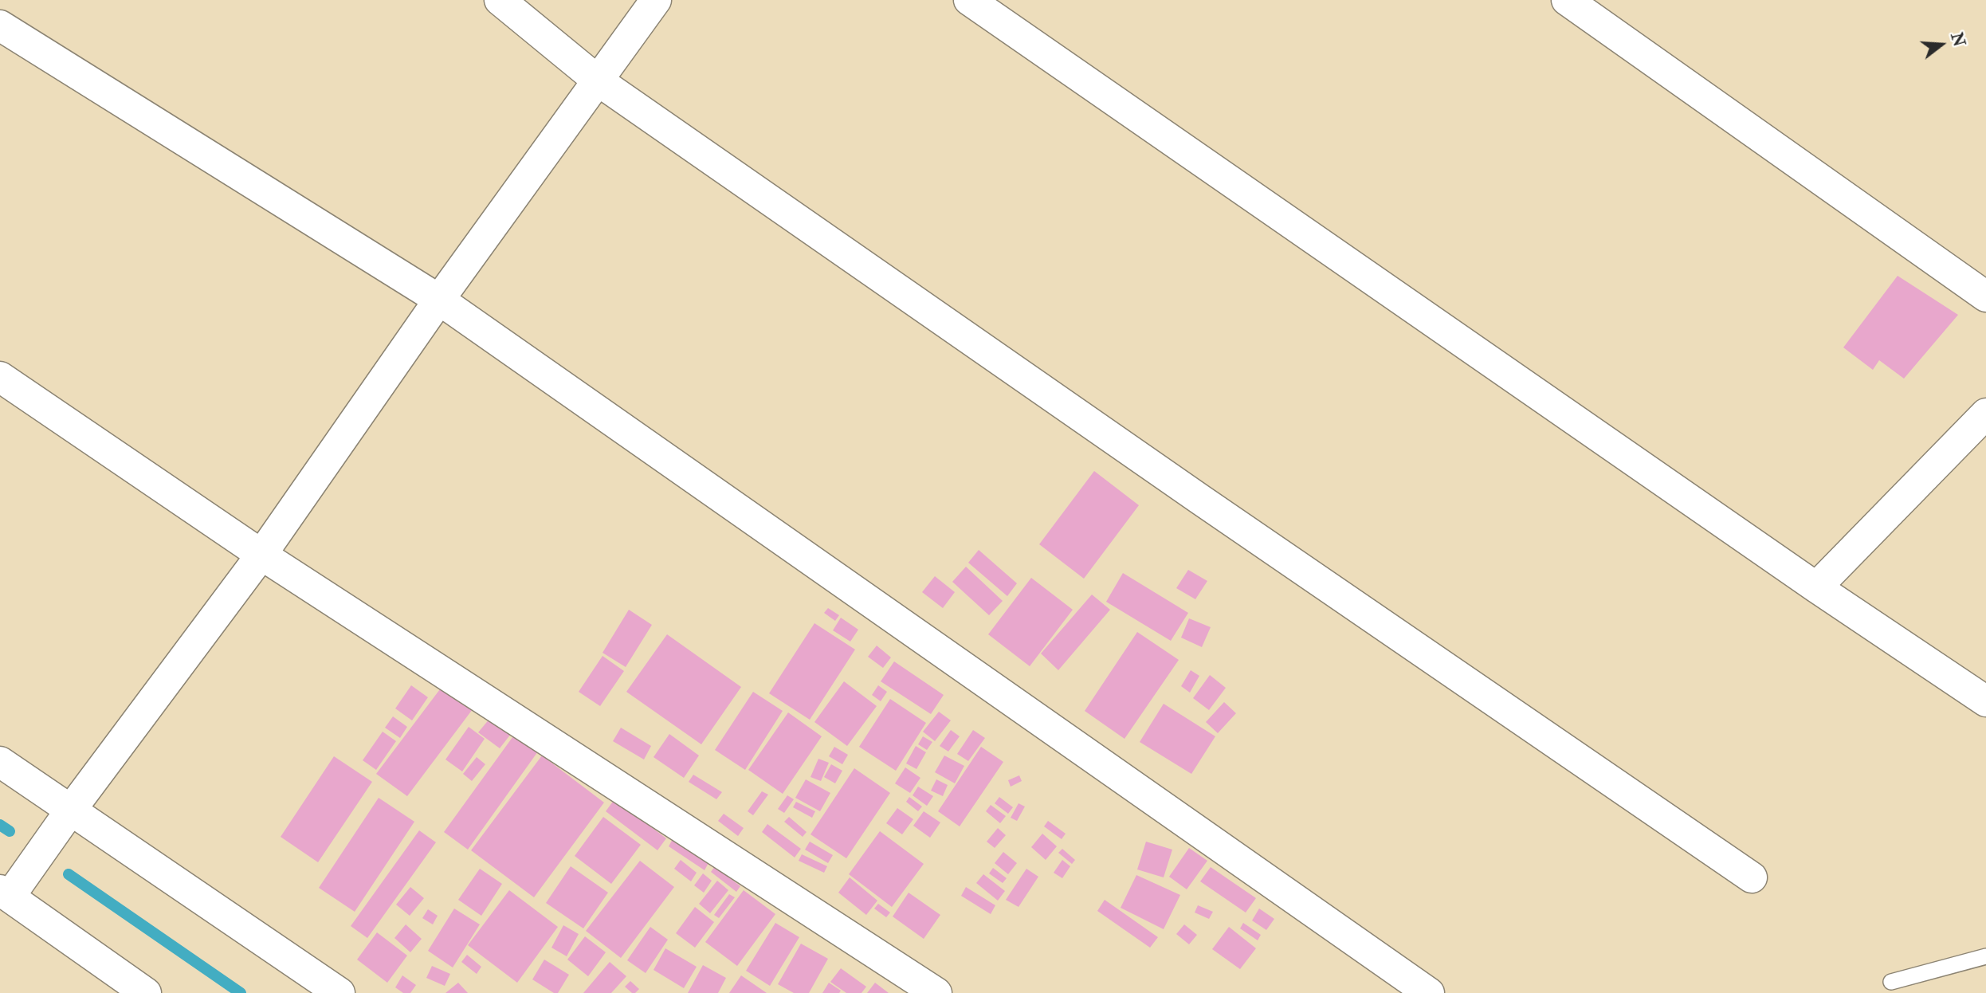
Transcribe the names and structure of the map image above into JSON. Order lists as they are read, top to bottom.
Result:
{
  "north": "right"
}
